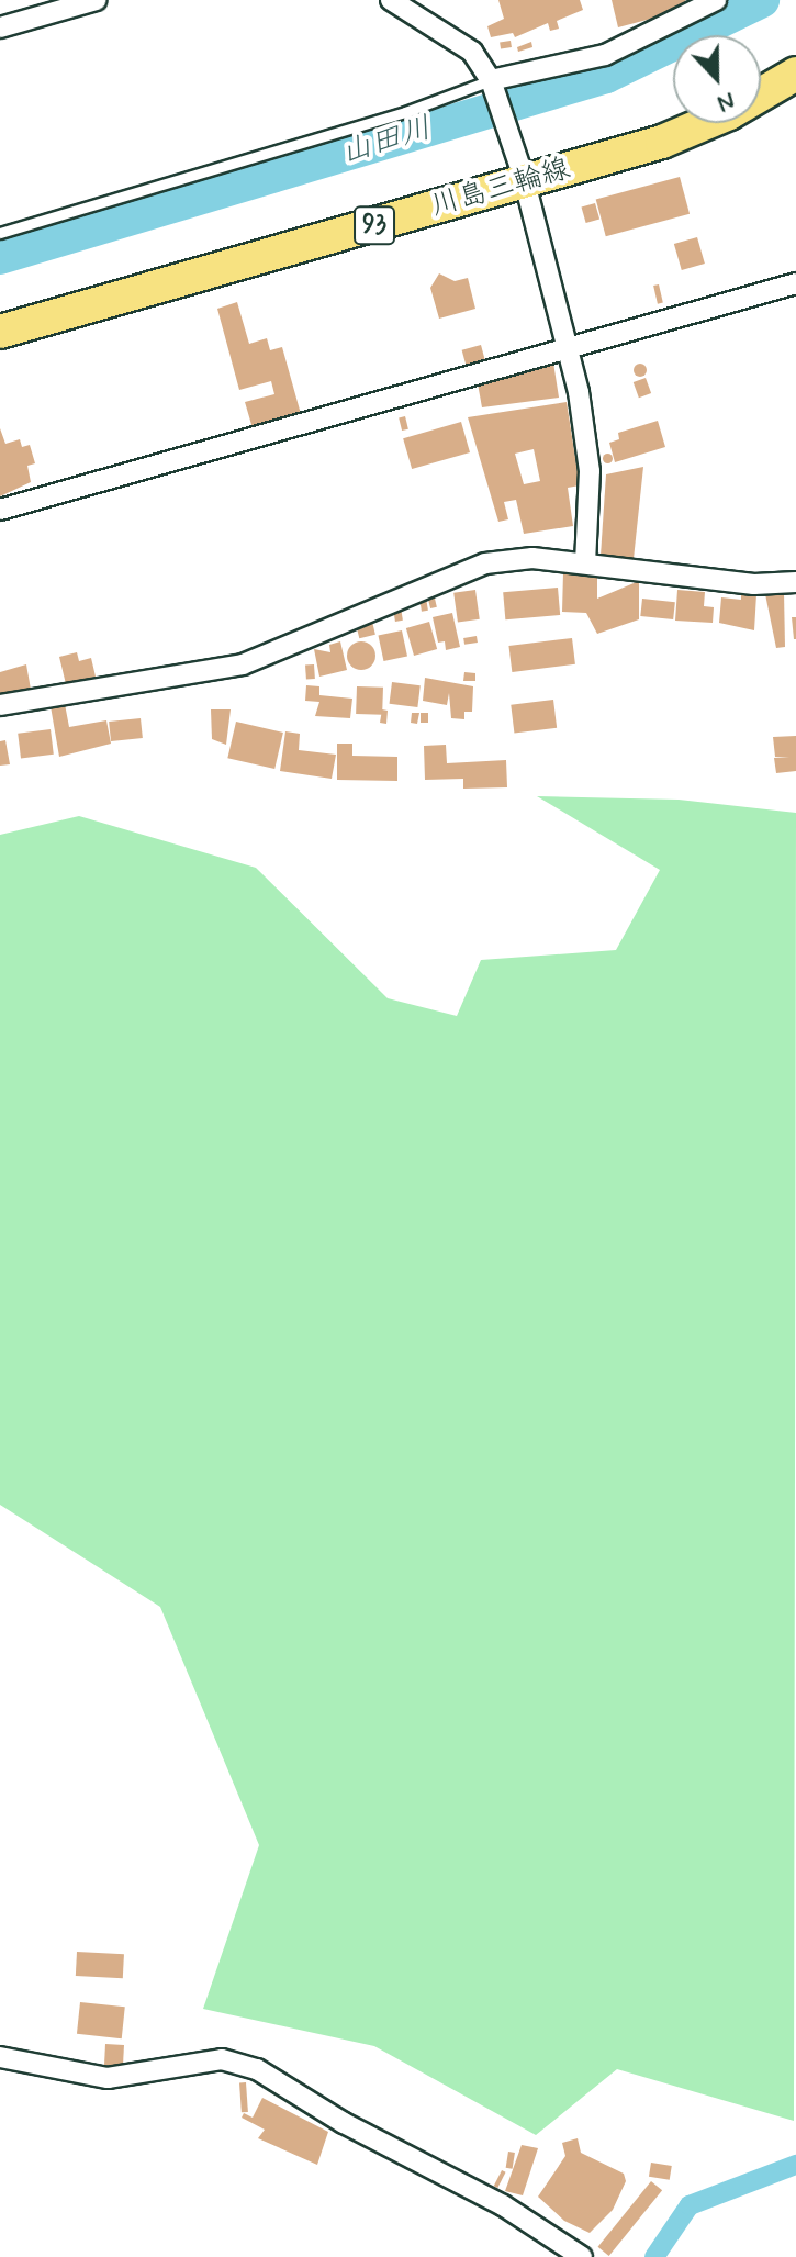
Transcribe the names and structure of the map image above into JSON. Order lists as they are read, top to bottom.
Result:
{
  "streets": {
    "main road": ["川島三輪線", "93"]
  },
  "water": ["山田川"],
  "north": "bottom"
}
